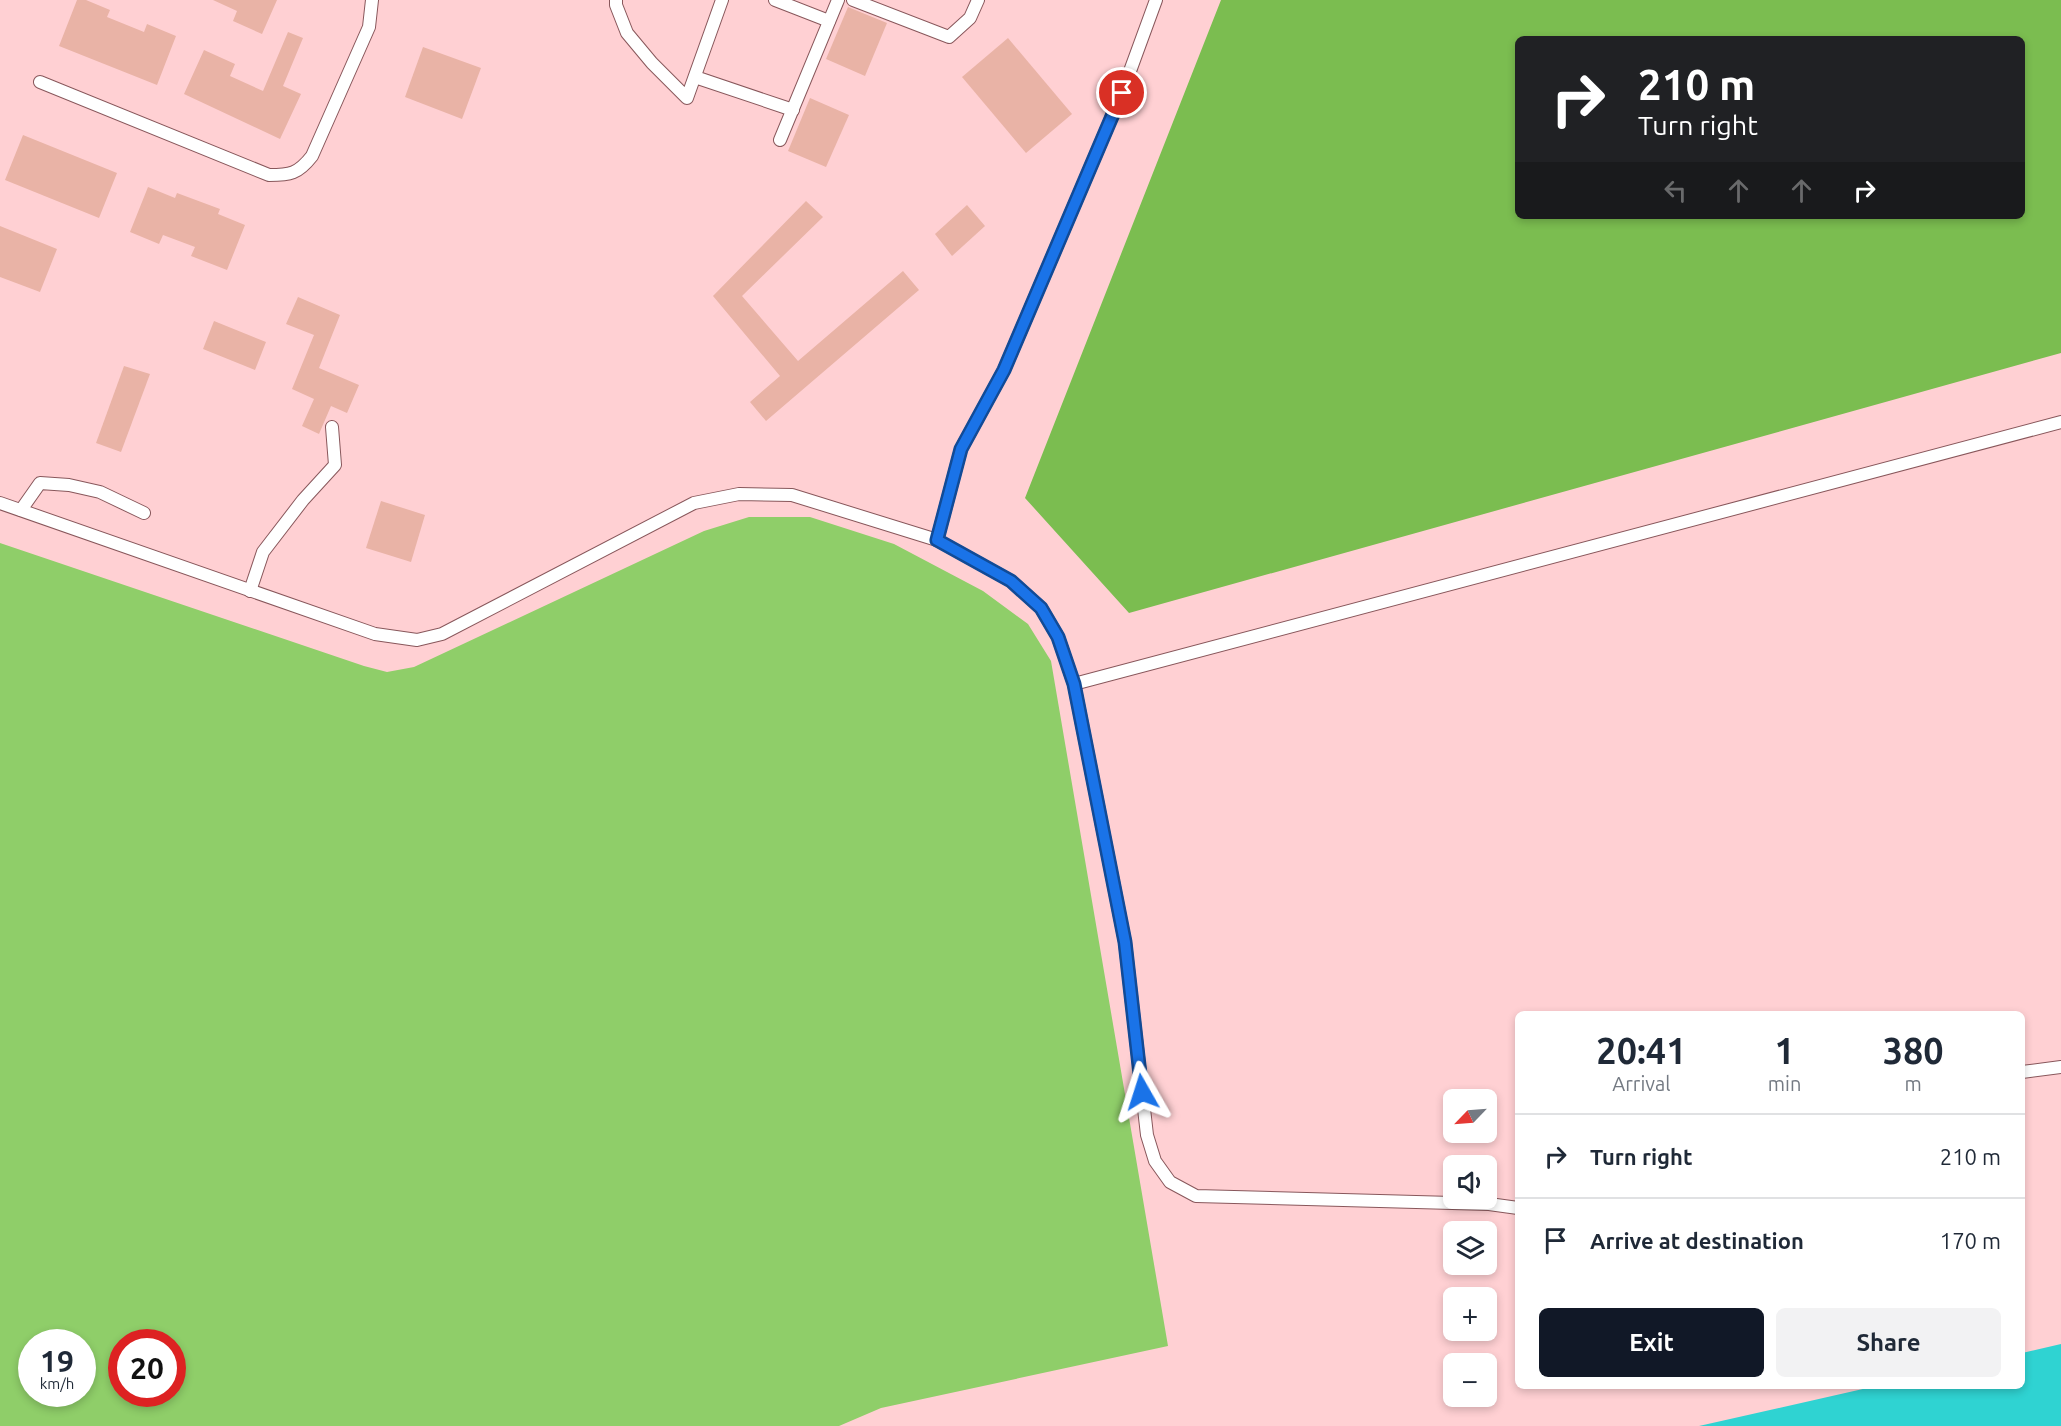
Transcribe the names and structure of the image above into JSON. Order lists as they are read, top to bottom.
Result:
{
  "north": "bottom left",
  "page": {
    "turn": ["210 m", "Turn right"],
    "eta": [
      "20:41",
      "Arrival",
      "1",
      "min",
      "380",
      "m"
    ],
    "map_buttons": ["+", "−"],
    "list": [
      {
        "name": "Turn right",
        "value": "210 m"
      },
      {
        "name": "Arrive at destination",
        "value": "170 m"
      }
    ],
    "buttons": ["Exit", "Share"],
    "speed": "19 km/h",
    "limit": "20"
  }
}
